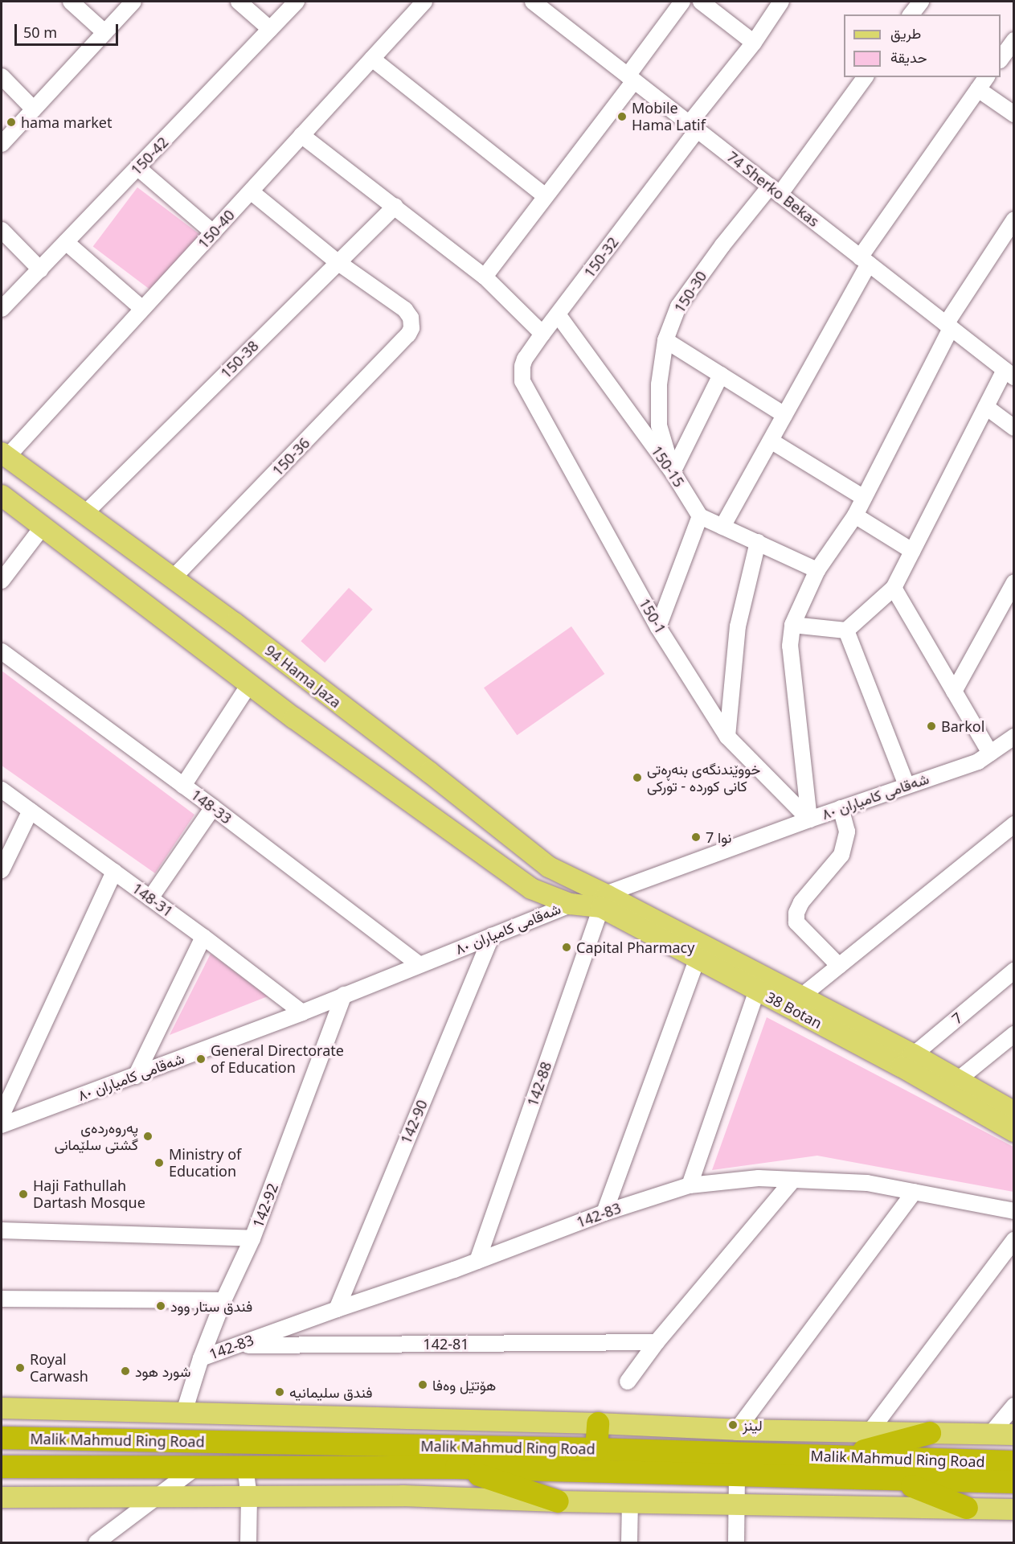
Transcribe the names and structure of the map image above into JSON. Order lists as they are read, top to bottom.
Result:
{
  "streets": {
    "highway": ["Malik Mahmud Ring Road"],
    "main road": ["94 Hama Jaza", "38 Botan"],
    "street": [
      "150-42",
      "74 Sherko Bekas",
      "150-40",
      "150-32",
      "150-30",
      "150-38",
      "150-36",
      "150-15",
      "150-1",
      "شەقامی کامیاران ٨٠",
      "148-33",
      "148-31",
      "7",
      "142-88",
      "142-90",
      "142-92",
      "142-83",
      "142-81"
    ]
  },
  "crossings": [
    ["74 Sherko Bekas", "150-32"],
    ["74 Sherko Bekas", "150-30"],
    ["150-40", "94 Hama Jaza"],
    ["150-32", "150-15"],
    ["150-32", "150-1"],
    ["150-30", "150-15"],
    ["150-38", "150-36"],
    ["150-38", "94 Hama Jaza"],
    ["150-36", "94 Hama Jaza"],
    ["150-1", "شەقامی کامیاران ٨٠"],
    ["94 Hama Jaza", "شەقامی کامیاران ٨٠"],
    ["94 Hama Jaza", "38 Botan"],
    ["94 Hama Jaza", "142-88"],
    ["شەقامی کامیاران ٨٠", "148-33"],
    ["شەقامی کامیاران ٨٠", "148-31"],
    ["شەقامی کامیاران ٨٠", "38 Botan"],
    ["شەقامی کامیاران ٨٠", "142-88"],
    ["شەقامی کامیاران ٨٠", "142-90"],
    ["شەقامی کامیاران ٨٠", "142-92"],
    ["38 Botan", "7"],
    ["38 Botan", "142-88"],
    ["142-88", "142-83"],
    ["142-90", "142-83"],
    ["142-92", "142-83"],
    ["142-83", "142-81"]
  ],
  "places": [
    "Mobile Hama Latif",
    "hama market",
    "Barkol",
    "خووێندنگەی بنەڕەتی کانی کوردە - تورکی",
    "نوا 7",
    "Capital Pharmacy",
    "General Directorate of Education",
    "پەروەردەی گشتی سلێمانی",
    "Ministry of Education",
    "Haji Fathullah Dartash Mosque",
    "فندق ستار وود",
    "Royal Carwash",
    "شورد هود",
    "هۆتێل وەفا",
    "فندق سليمانيه",
    "لينز"
  ],
  "legend": ["طريق", "حديقة"],
  "scale_bar": "50 m"
}
